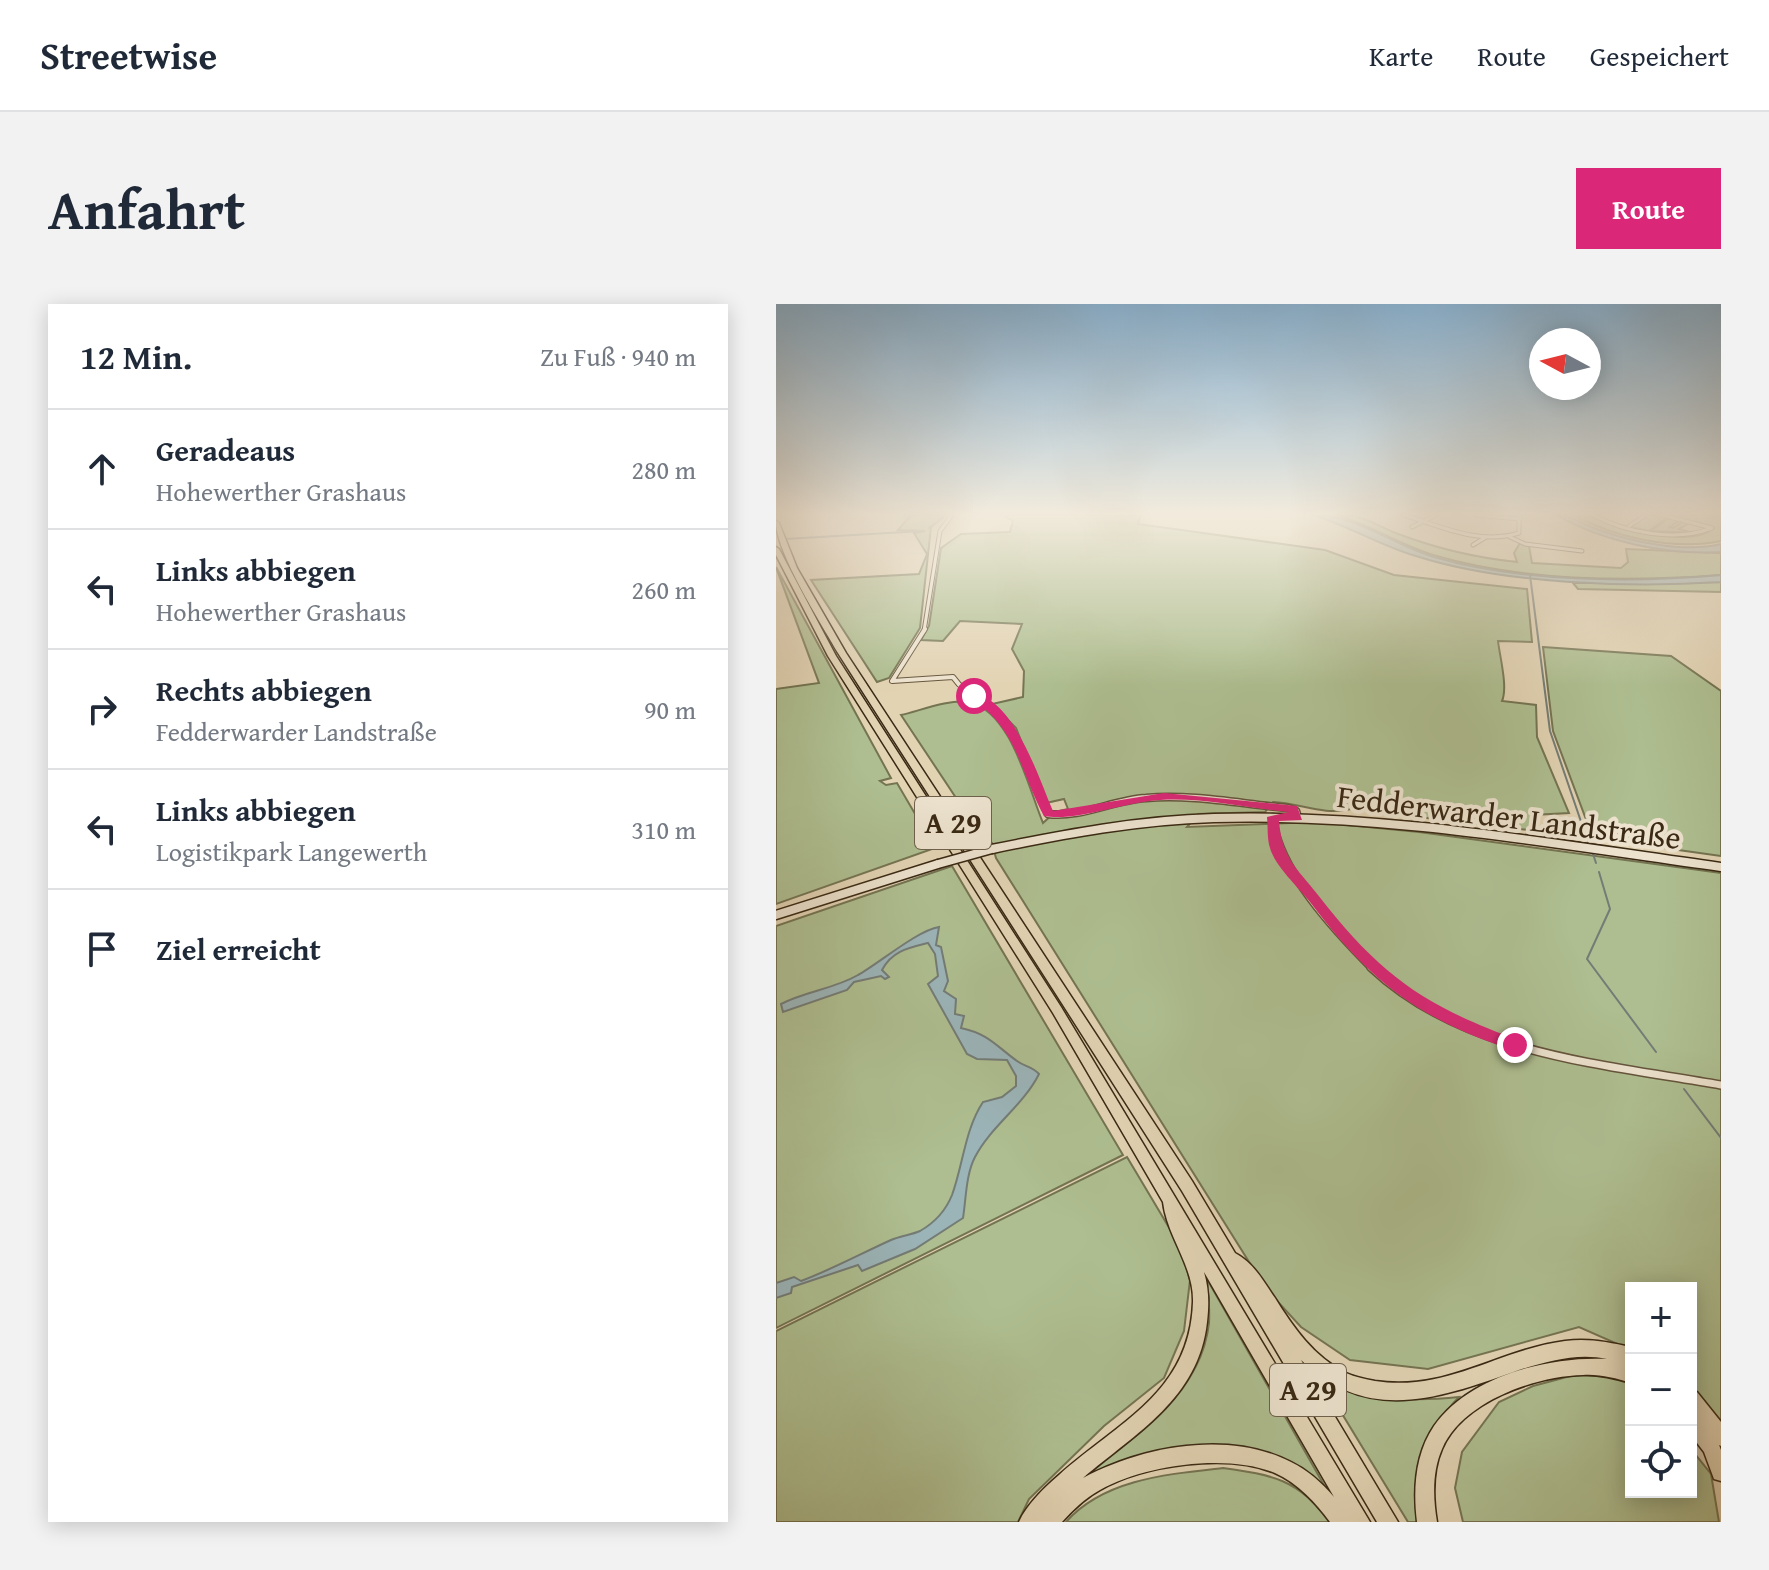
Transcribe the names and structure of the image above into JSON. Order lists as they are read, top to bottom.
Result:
{
  "streets": {
    "highway": ["A 29"],
    "street": ["Fedderwarder Landstraße"]
  },
  "north": "left",
  "page": {
    "header": "Streetwise",
    "nav": ["Karte", "Route", "Gespeichert"],
    "title": "Anfahrt",
    "buttons": "Route",
    "heading": ["12 Min.", "Zu Fuß · 940 m"],
    "list": [
      ["Geradeaus", "Hohewerther Grashaus", "280 m"],
      ["Links abbiegen", "Hohewerther Grashaus", "260 m"],
      ["Rechts abbiegen", "Fedderwarder Landstraße", "90 m"],
      ["Links abbiegen", "Logistikpark Langewerth", "310 m"],
      "Ziel erreicht"
    ],
    "map_buttons": ["+", "−"]
  }
}
